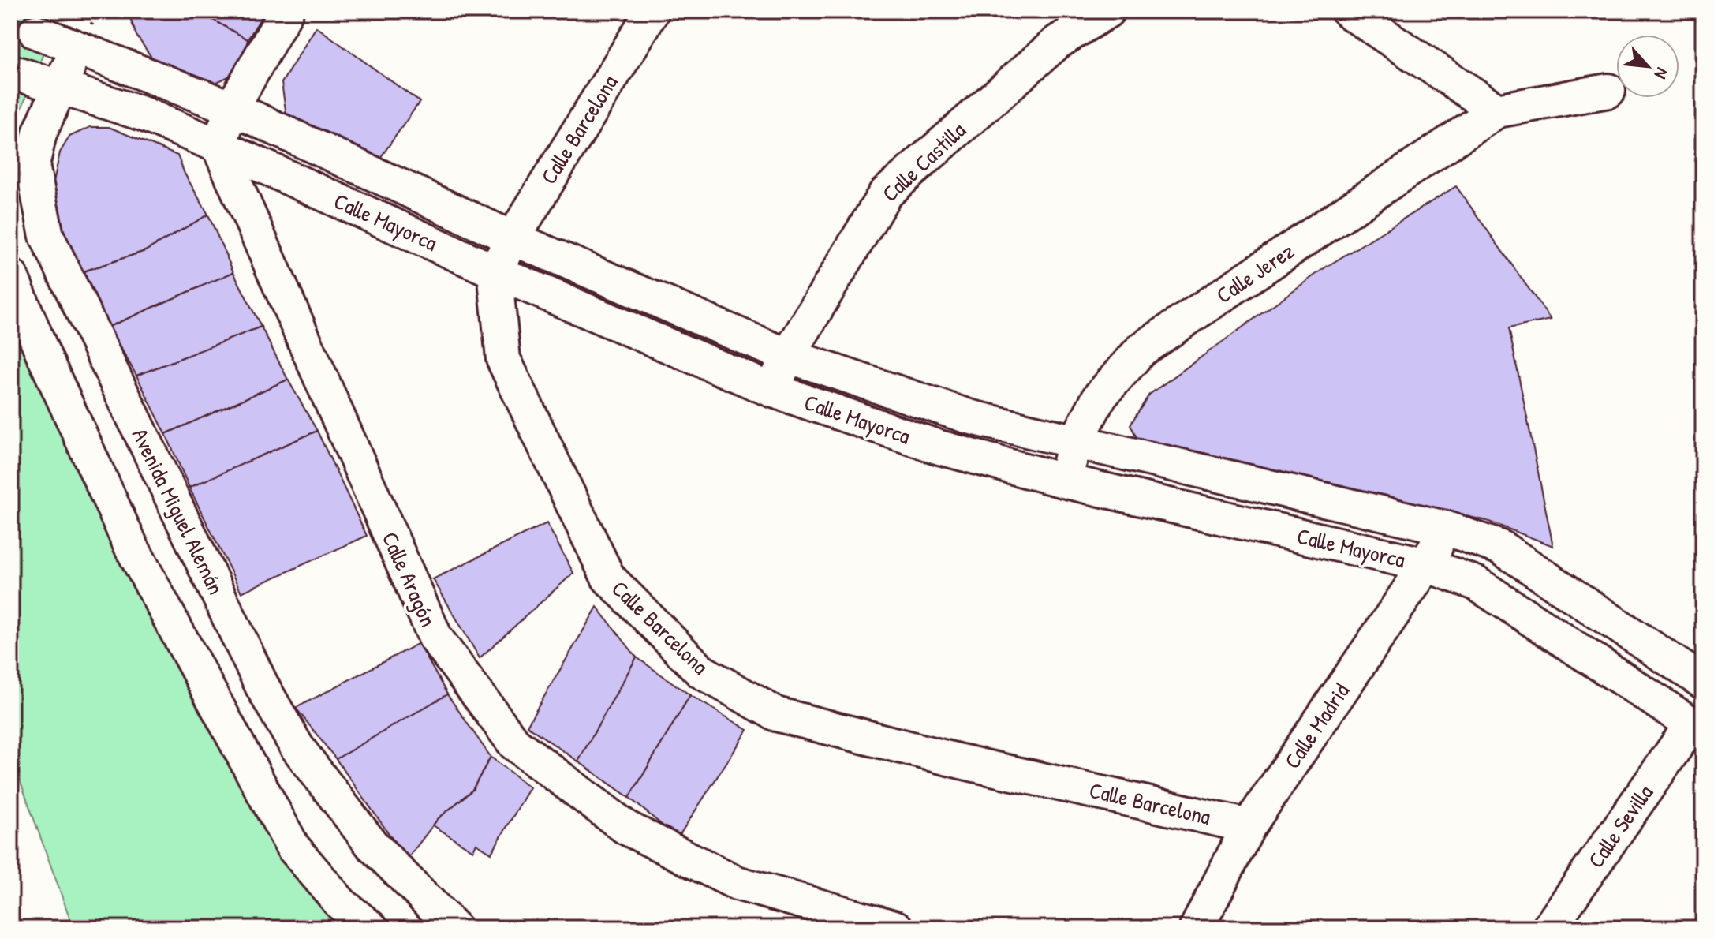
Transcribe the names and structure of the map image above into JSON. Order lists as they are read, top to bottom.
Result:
{
  "streets": {
    "street": [
      "Calle Barcelona",
      "Calle Castilla",
      "Calle Mayorca",
      "Calle Jerez",
      "Avenida Miguel Alemán",
      "Calle Aragón",
      "Calle Madrid",
      "Calle Sevilla"
    ]
  },
  "crossings": [
    ["Calle Barcelona", "Calle Mayorca"],
    ["Calle Barcelona", "Calle Madrid"],
    ["Calle Castilla", "Calle Mayorca"],
    ["Calle Mayorca", "Calle Jerez"],
    ["Calle Mayorca", "Avenida Miguel Alemán"],
    ["Calle Mayorca", "Calle Aragón"],
    ["Calle Mayorca", "Calle Madrid"],
    ["Calle Mayorca", "Calle Sevilla"]
  ],
  "north": "bottom right"
}
